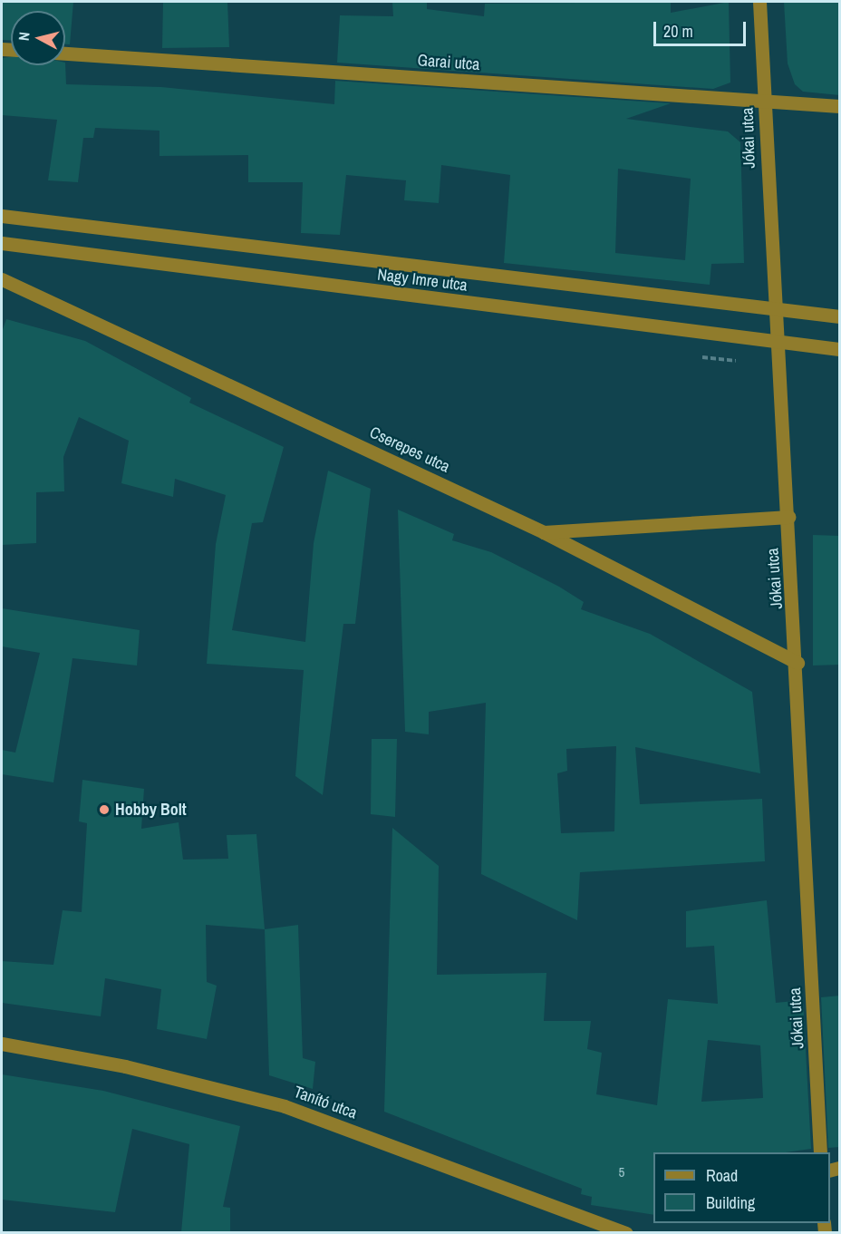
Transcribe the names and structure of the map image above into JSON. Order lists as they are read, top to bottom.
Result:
{
  "streets": {
    "street": [
      "Garai utca",
      "Jókai utca",
      "Nagy Imre utca",
      "Cserepes utca",
      "Tanító utca"
    ]
  },
  "crossings": [
    ["Garai utca", "Jókai utca"],
    ["Jókai utca", "Nagy Imre utca"],
    ["Jókai utca", "Cserepes utca"]
  ],
  "places": ["Hobby Bolt"],
  "house_numbers": ["5"],
  "legend": ["Road", "Building"],
  "scale_bar": "20 m",
  "north": "left"
}
